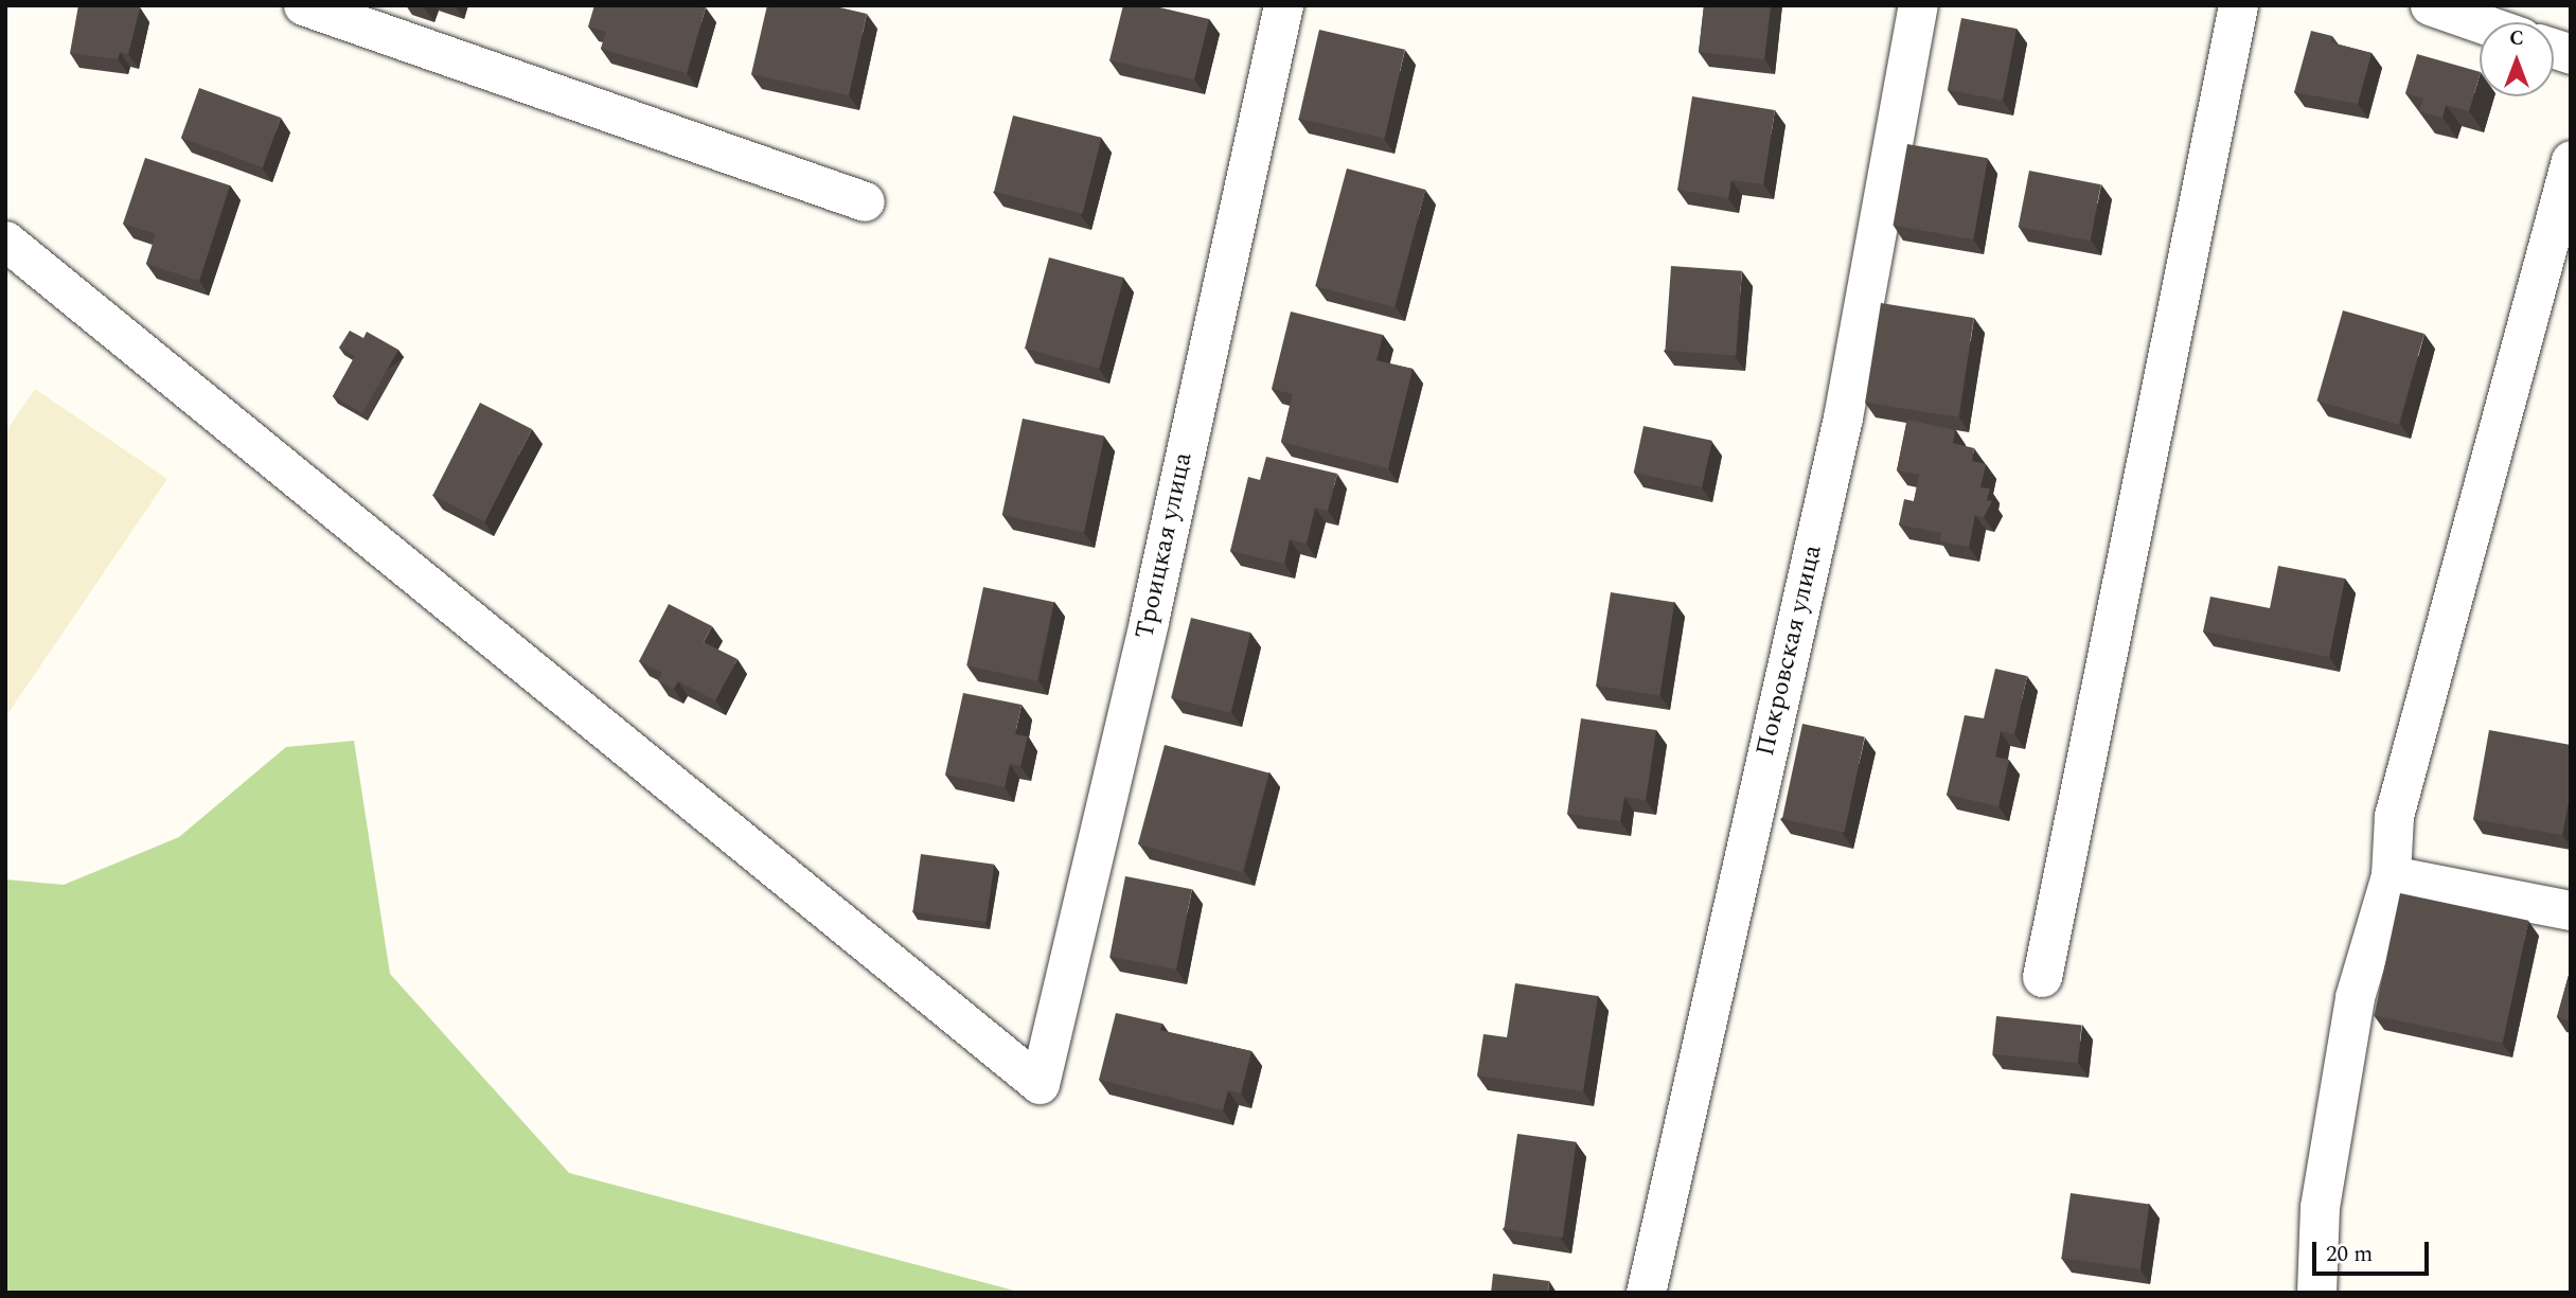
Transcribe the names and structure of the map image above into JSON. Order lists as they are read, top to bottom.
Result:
{
  "streets": {
    "street": ["Троицкая улица", "Покровская улица"]
  },
  "scale_bar": "20 m",
  "north": "top"
}
